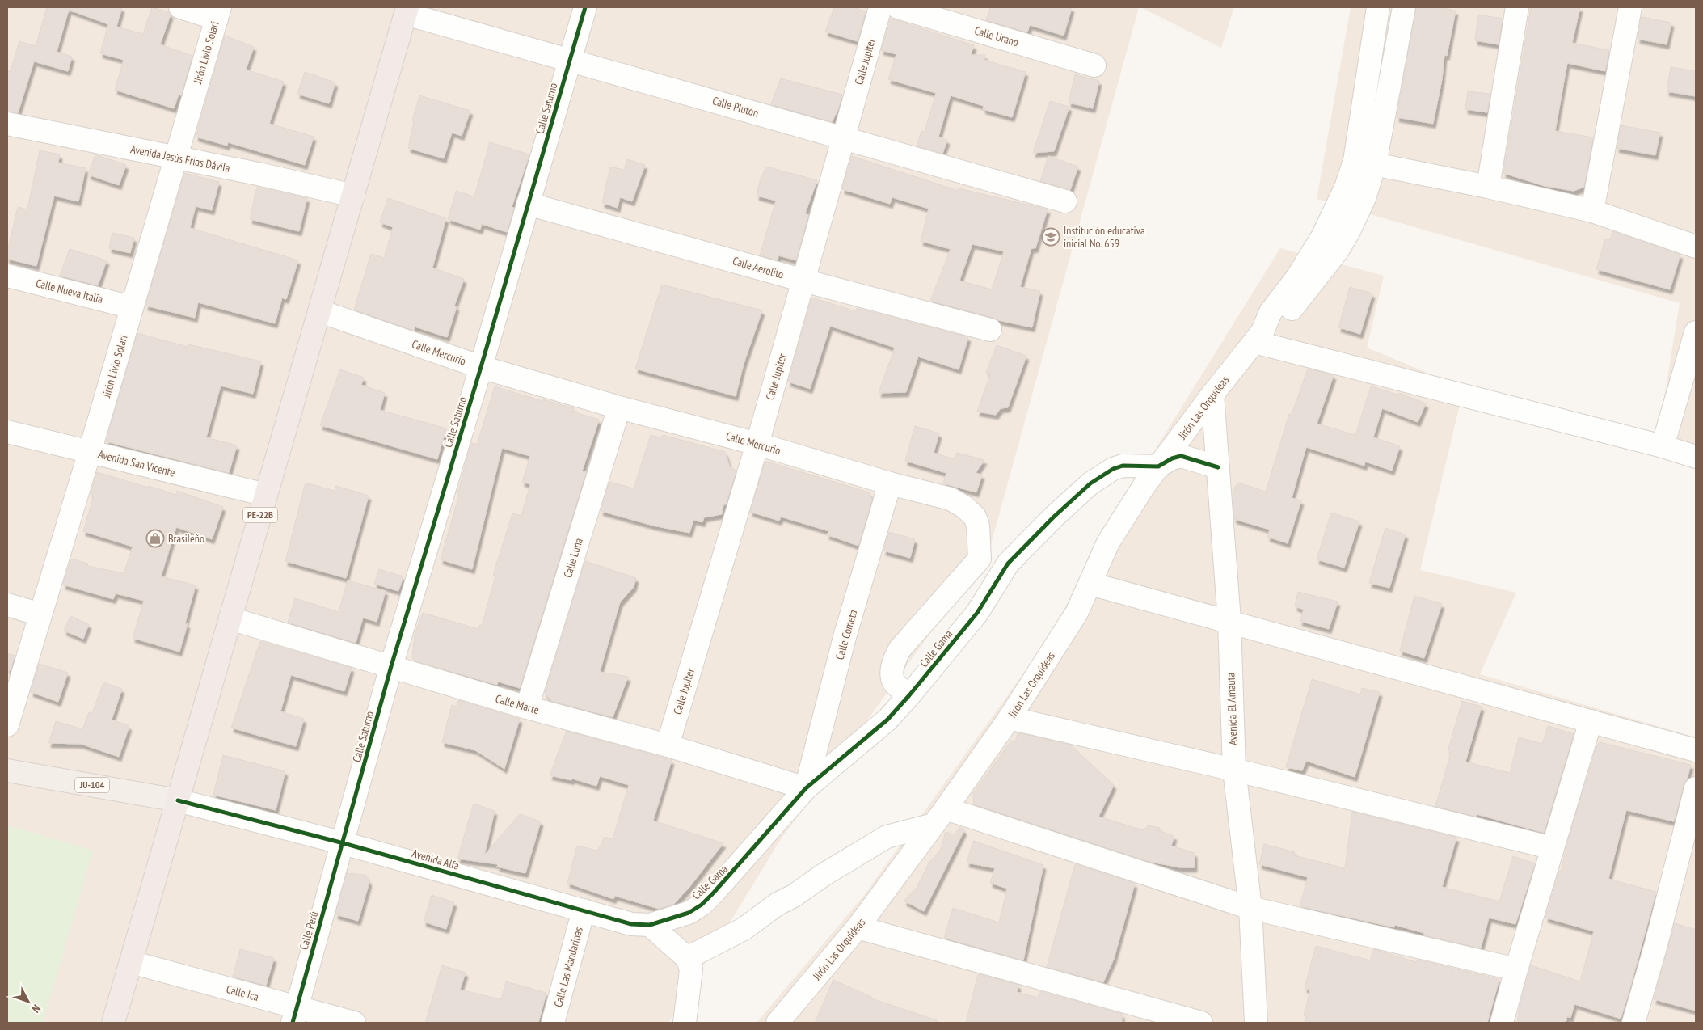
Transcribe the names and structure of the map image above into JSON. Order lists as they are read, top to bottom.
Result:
{
  "streets": {
    "highway": ["PE-22B"],
    "main road": ["JU-104"],
    "street": [
      "Calle Urano",
      "Jirón Livio Solari",
      "Calle Jupiter",
      "Calle Plutón",
      "Calle Saturno",
      "Avenida Jesús Frias Dávila",
      "Calle Aerolito",
      "Calle Nueva Italia",
      "Calle Mercurio",
      "Jirón Las Orquídeas",
      "Avenida San Vicente",
      "Calle Luna",
      "Calle Cometa",
      "Calle Gama",
      "Calle Marte",
      "Avenida El Amauta",
      "Avenida Alfa",
      "Calle Perú",
      "Calle Las Mandarinas",
      "Calle Ica"
    ]
  },
  "crossings": [
    ["Jirón Livio Solari", "Avenida Jesús Frias Dávila"],
    ["Jirón Livio Solari", "Calle Nueva Italia"],
    ["Jirón Livio Solari", "Avenida San Vicente"],
    ["Calle Jupiter", "Calle Plutón"],
    ["Calle Jupiter", "Calle Aerolito"],
    ["Calle Jupiter", "Calle Mercurio"],
    ["Calle Jupiter", "Calle Marte"],
    ["Calle Plutón", "Calle Saturno"],
    ["Calle Plutón", "PE-22B"],
    ["Calle Saturno", "Calle Aerolito"],
    ["Calle Saturno", "Calle Mercurio"],
    ["Calle Saturno", "Calle Marte"],
    ["Calle Saturno", "Avenida Alfa"],
    ["Calle Saturno", "Calle Perú"],
    ["Avenida Jesús Frias Dávila", "PE-22B"],
    ["Calle Mercurio", "PE-22B"],
    ["Calle Mercurio", "Calle Luna"],
    ["Calle Mercurio", "Calle Cometa"],
    ["Calle Mercurio", "Calle Gama"],
    ["Jirón Las Orquídeas", "Calle Gama"],
    ["Jirón Las Orquídeas", "Avenida El Amauta"],
    ["Avenida San Vicente", "PE-22B"],
    ["PE-22B", "Calle Marte"],
    ["PE-22B", "JU-104"],
    ["PE-22B", "Avenida Alfa"],
    ["PE-22B", "Calle Ica"],
    ["Calle Luna", "Calle Marte"],
    ["Calle Cometa", "Calle Gama"],
    ["Calle Cometa", "Calle Marte"],
    ["Calle Gama", "Calle Marte"],
    ["Calle Gama", "Avenida El Amauta"],
    ["Calle Gama", "Avenida Alfa"],
    ["JU-104", "Avenida Alfa"],
    ["Avenida Alfa", "Calle Perú"],
    ["Avenida Alfa", "Calle Las Mandarinas"],
    ["Calle Perú", "Calle Ica"]
  ],
  "places": {
    "school or university": ["Institución educativa inicial No. 659"],
    "shop": ["Brasileño"]
  },
  "north": "bottom right"
}
